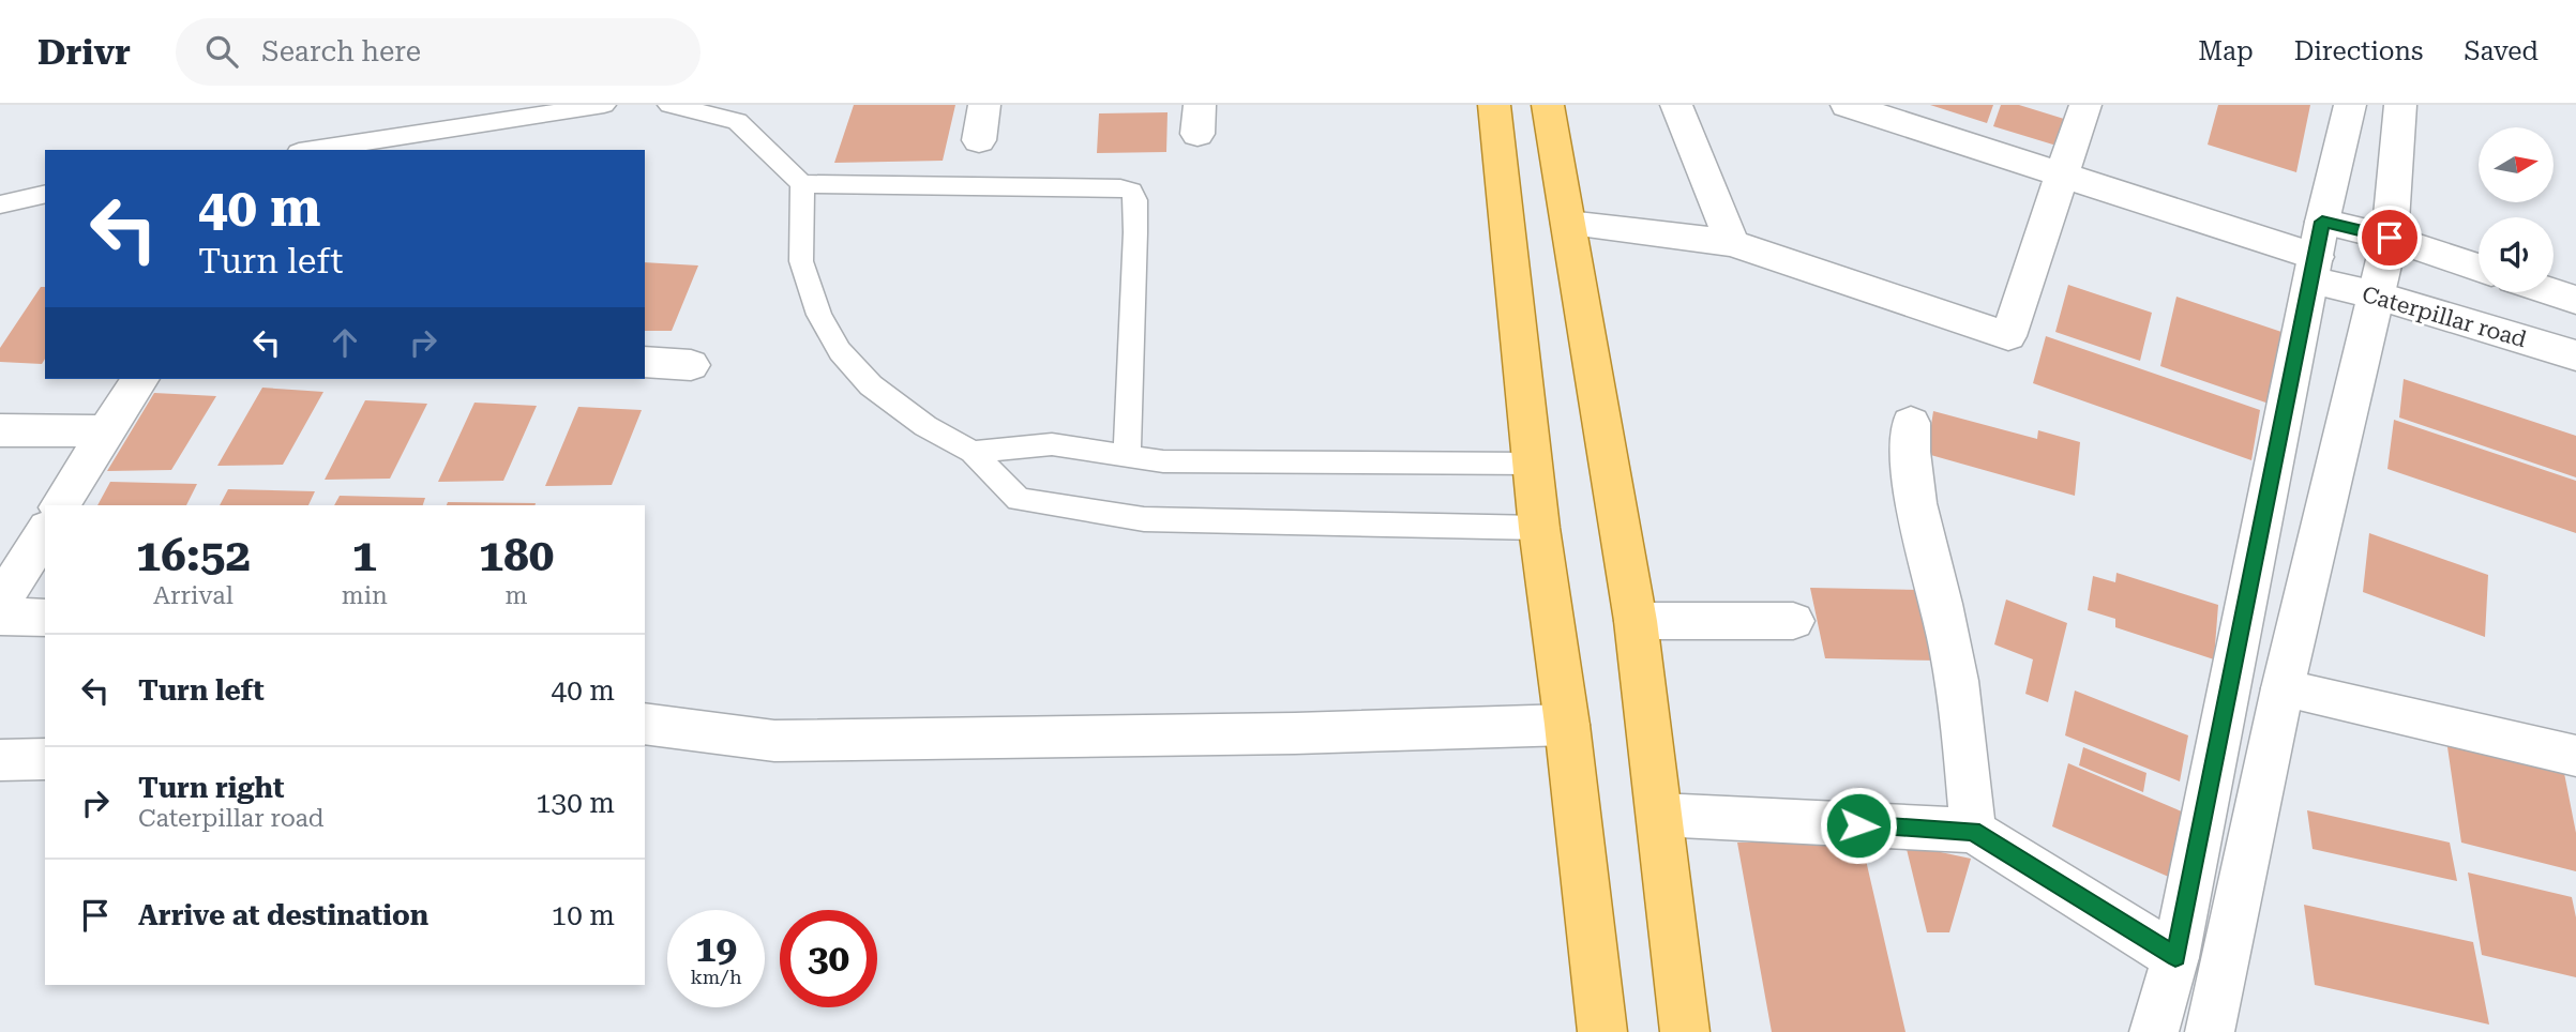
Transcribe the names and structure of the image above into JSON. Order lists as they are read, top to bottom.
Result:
{
  "streets": {
    "street": ["Caterpillar road"]
  },
  "north": "right",
  "page": {
    "header": "Drivr",
    "search": "Search here",
    "nav": ["Map", "Directions", "Saved"],
    "turn": ["40 m", "Turn left"],
    "eta": [
      "16:52",
      "Arrival",
      "1",
      "min",
      "180",
      "m"
    ],
    "list": [
      {
        "name": "Turn left",
        "value": "40 m"
      },
      {
        "name": "Turn right",
        "note": "Caterpillar road",
        "value": "130 m"
      },
      {
        "name": "Arrive at destination",
        "value": "10 m"
      }
    ],
    "speed": "19 km/h",
    "limit": "30"
  }
}
